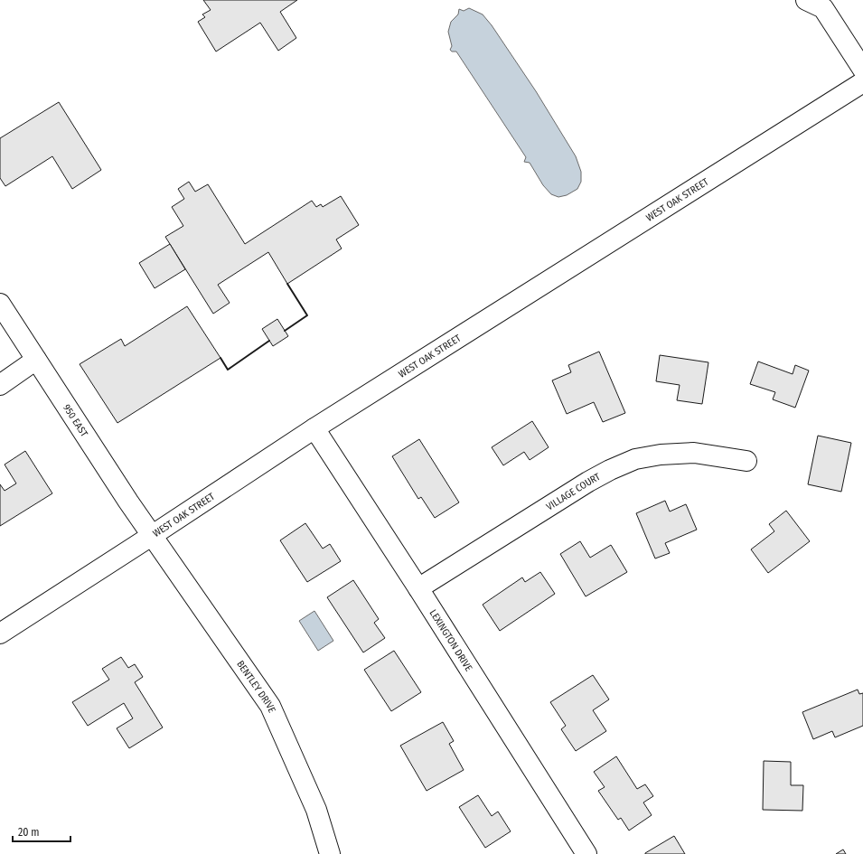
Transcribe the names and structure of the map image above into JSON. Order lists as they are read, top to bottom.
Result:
{
  "streets": {
    "street": [
      "WEST OAK STREET",
      "950 EAST",
      "VILLAGE COURT",
      "LEXINGTON DRIVE",
      "BENTLEY DRIVE"
    ]
  },
  "crossings": [
    ["WEST OAK STREET", "950 EAST"],
    ["WEST OAK STREET", "LEXINGTON DRIVE"],
    ["WEST OAK STREET", "BENTLEY DRIVE"],
    ["950 EAST", "BENTLEY DRIVE"],
    ["VILLAGE COURT", "LEXINGTON DRIVE"]
  ],
  "scale_bar": "20 m"
}
